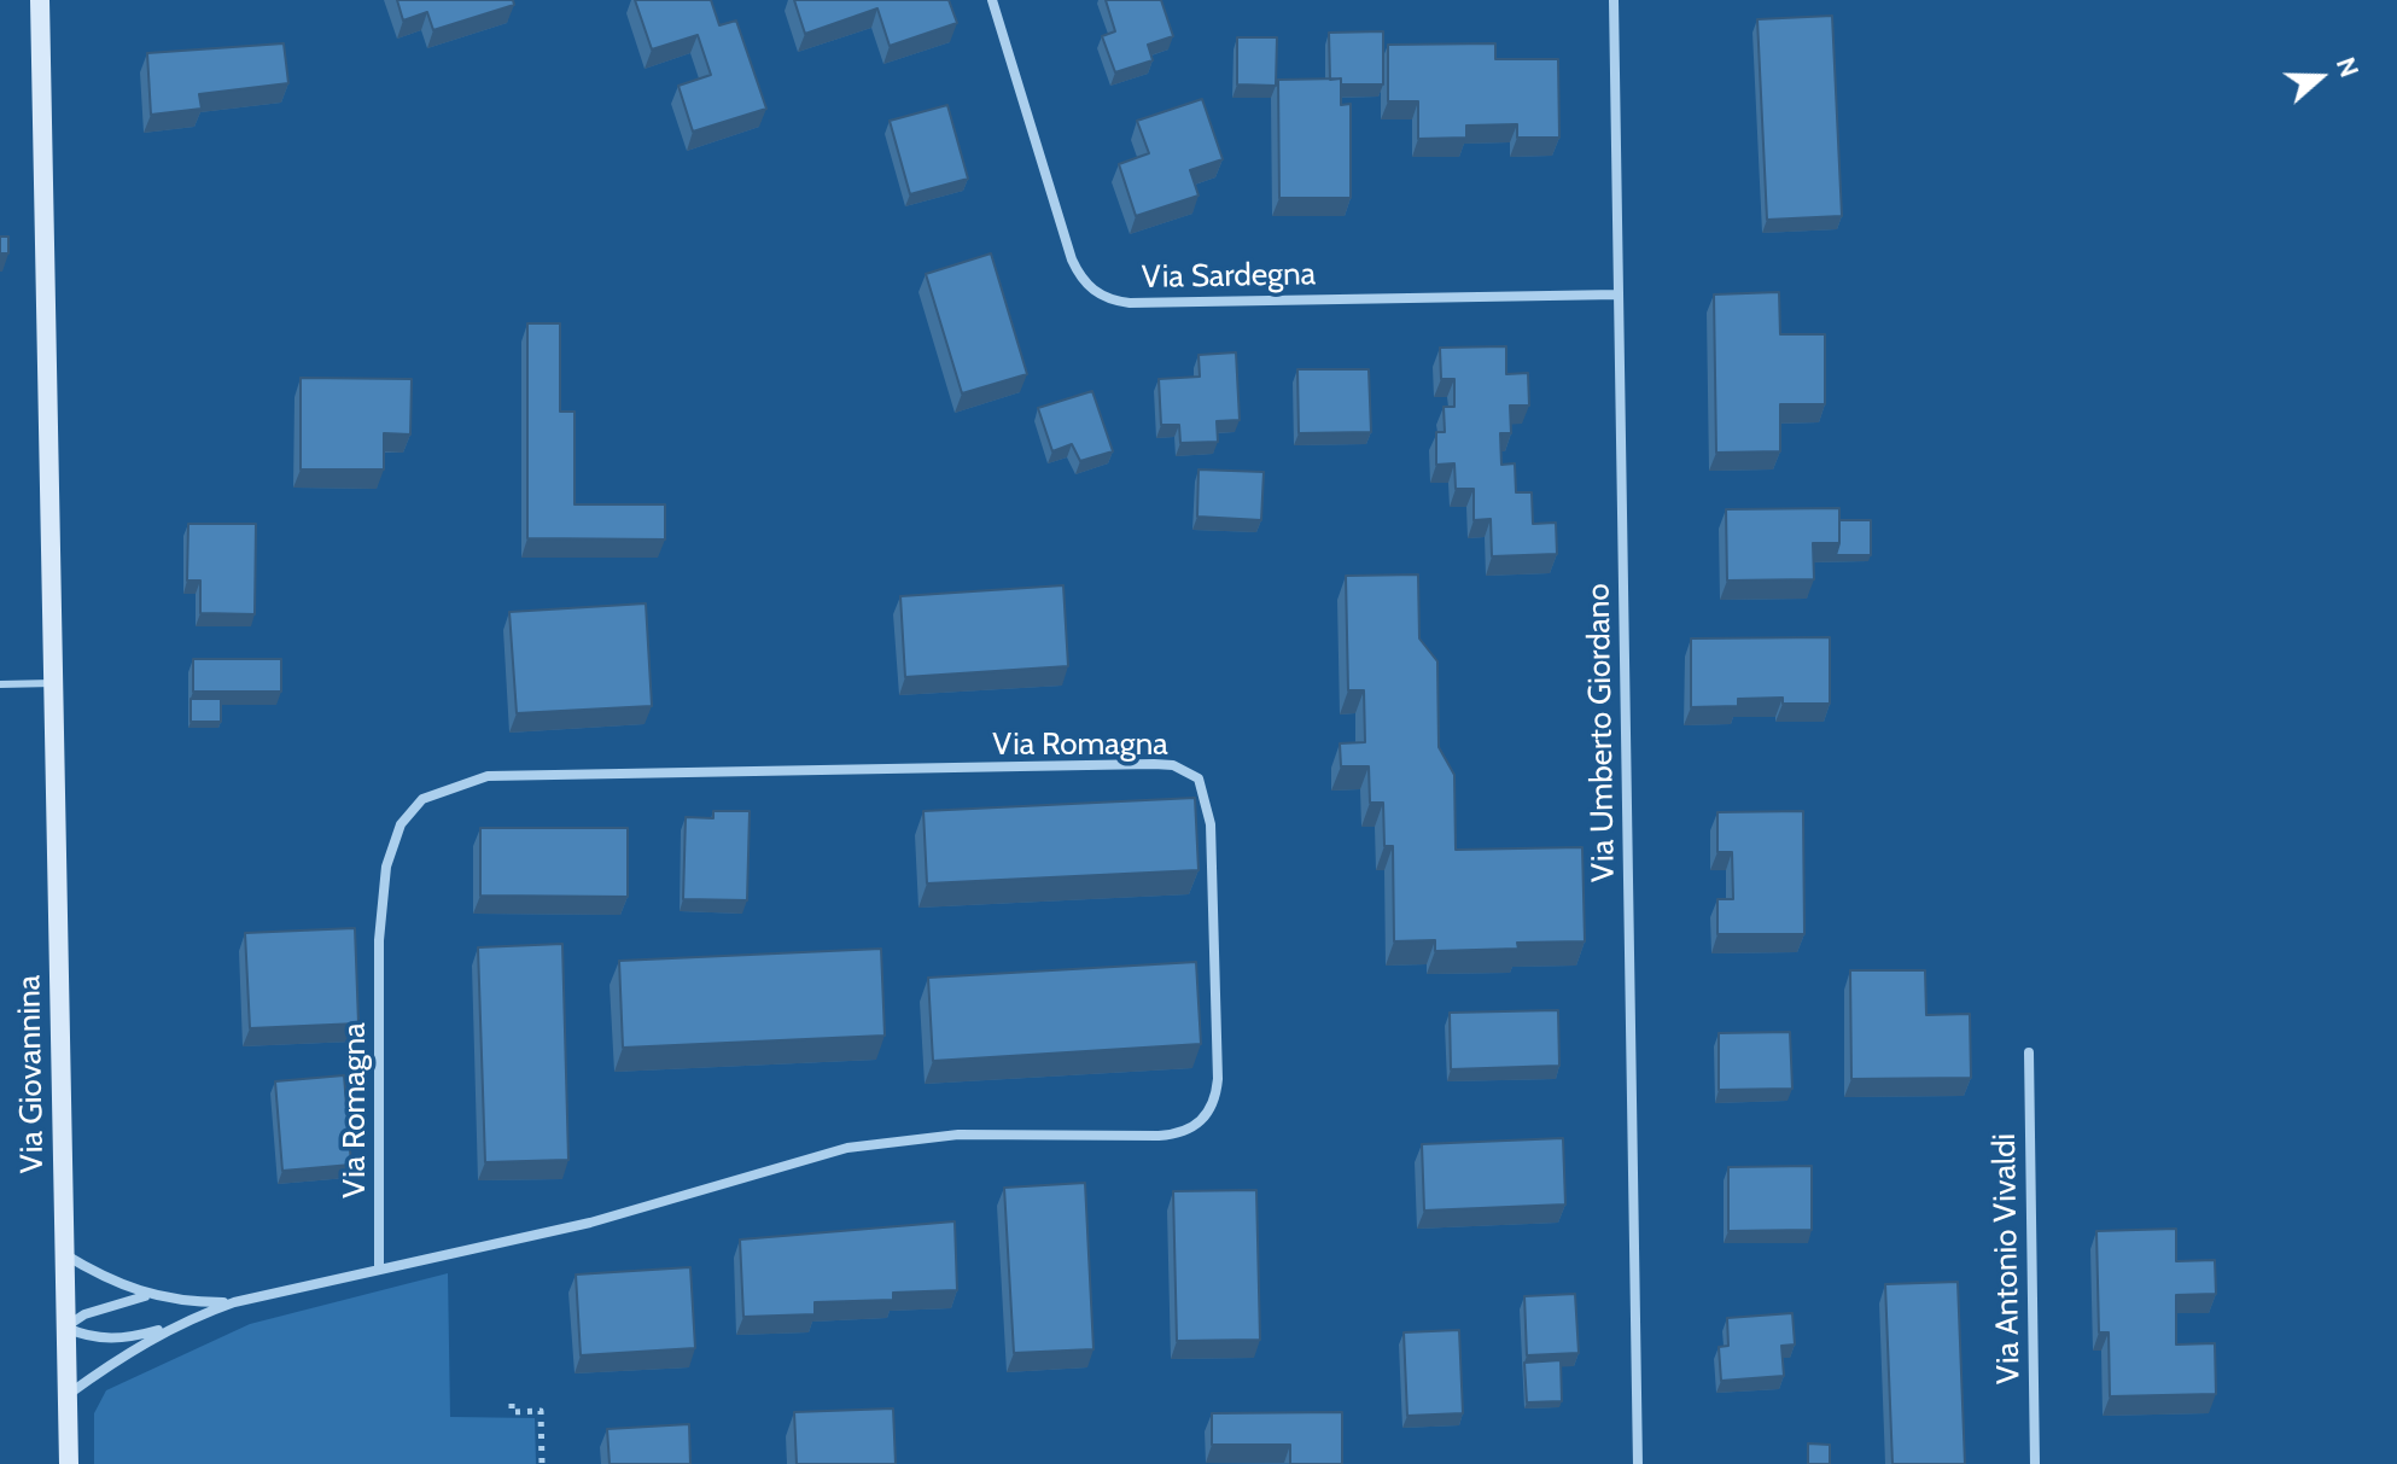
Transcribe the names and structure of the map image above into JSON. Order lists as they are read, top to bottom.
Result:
{
  "streets": {
    "street": [
      "Via Sardegna",
      "Via Umberto Giordano",
      "Via Romagna",
      "Via Giovannina",
      "Via Antonio Vivaldi"
    ]
  },
  "crossings": [
    ["Via Sardegna", "Via Umberto Giordano"],
    ["Via Romagna", "Via Giovannina"]
  ],
  "north": "right"
}
